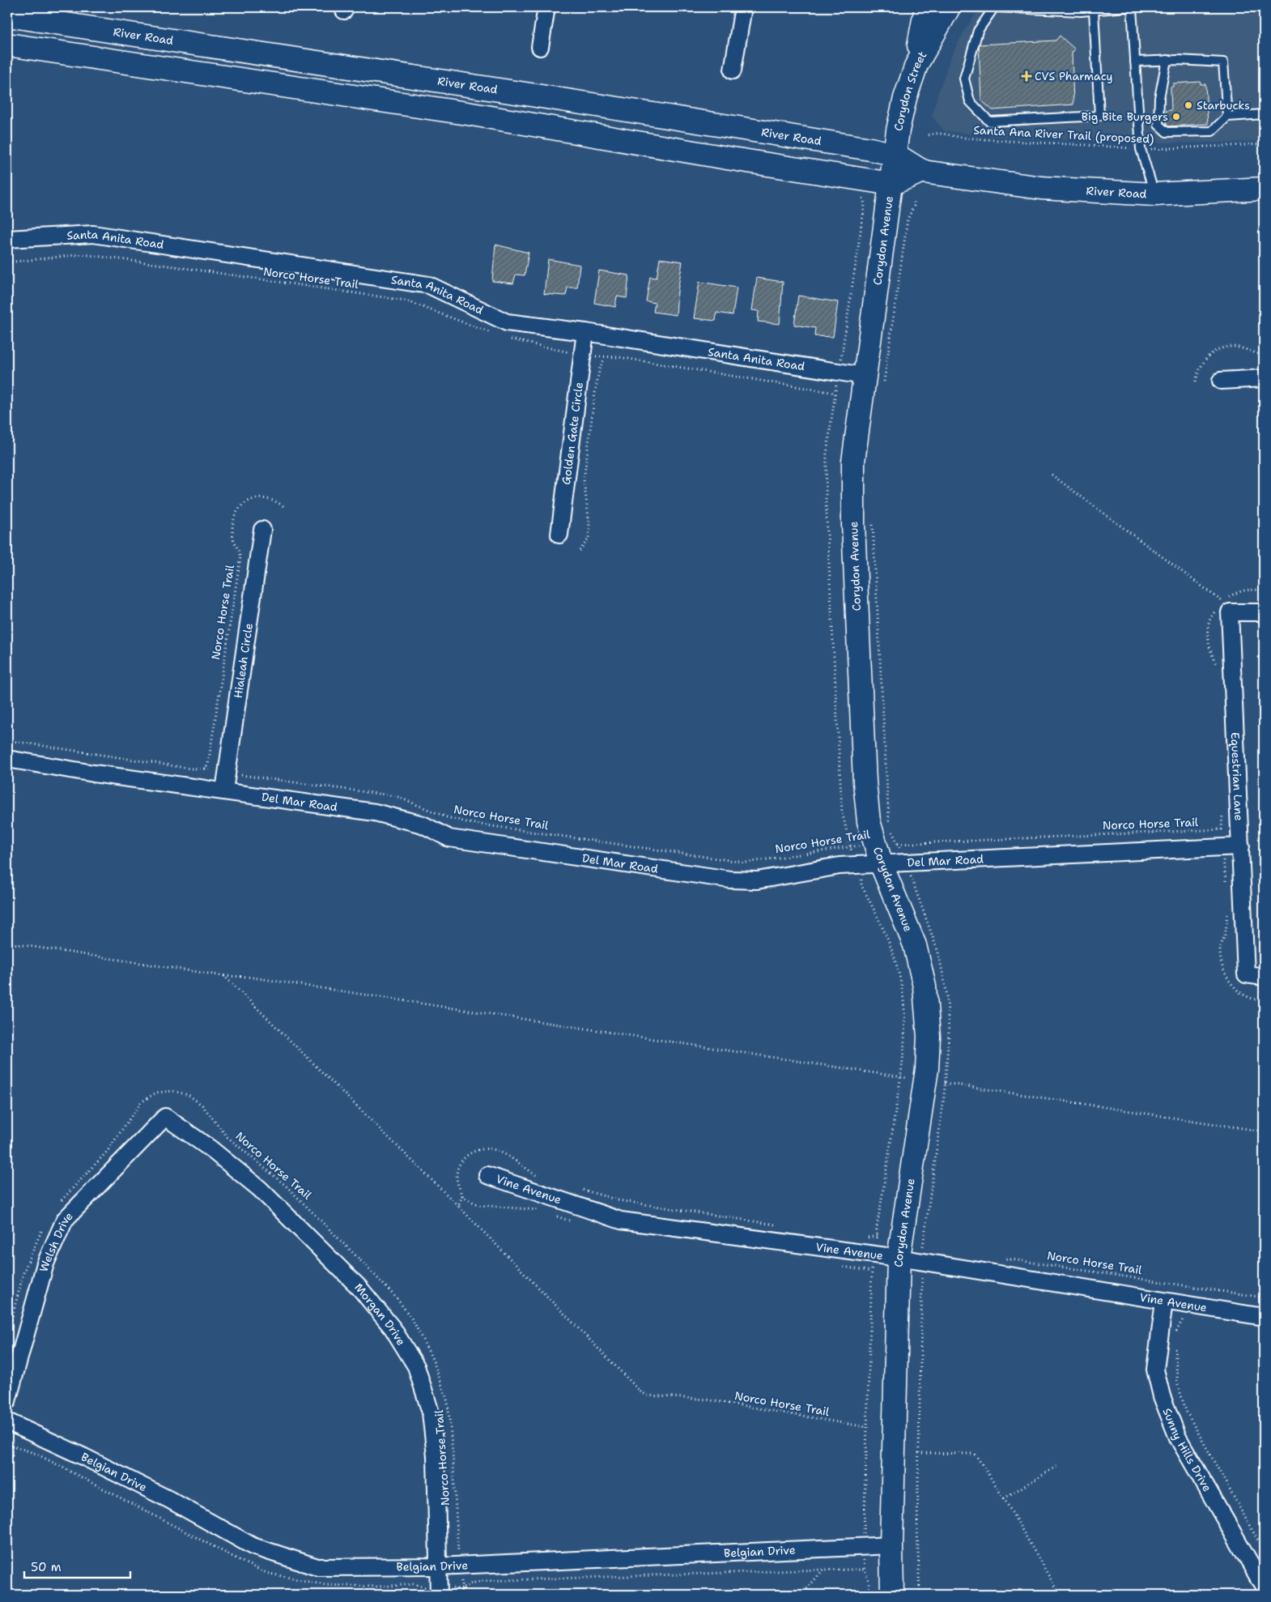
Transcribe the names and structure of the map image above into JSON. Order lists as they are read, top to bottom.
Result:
{
  "streets": {
    "main road": ["River Road", "Corydon Street", "Corydon Avenue"],
    "street": [
      "Santa Anita Road",
      "Golden Gate Circle",
      "Hialeah Circle",
      "Equestrian Lane",
      "Del Mar Road",
      "Vine Avenue",
      "Welsh Drive",
      "Morgan Drive",
      "Sunny Hills Drive",
      "Belgian Drive"
    ],
    "path": ["Santa Ana River Trail (proposed)", "Norco Horse Trail"]
  },
  "crossings": [
    ["River Road", "Corydon Street"],
    ["Corydon Street", "Corydon Avenue"],
    ["Santa Anita Road", "Corydon Avenue"],
    ["Santa Anita Road", "Golden Gate Circle"],
    ["Corydon Avenue", "Norco Horse Trail"],
    ["Corydon Avenue", "Del Mar Road"],
    ["Corydon Avenue", "Vine Avenue"],
    ["Corydon Avenue", "Belgian Drive"],
    ["Norco Horse Trail", "Hialeah Circle"],
    ["Norco Horse Trail", "Belgian Drive"],
    ["Hialeah Circle", "Del Mar Road"],
    ["Equestrian Lane", "Del Mar Road"],
    ["Vine Avenue", "Sunny Hills Drive"],
    ["Welsh Drive", "Morgan Drive"],
    ["Morgan Drive", "Belgian Drive"]
  ],
  "places": {
    "health": ["CVS Pharmacy"],
    "other": ["Starbucks", "Big Bite Burgers"]
  },
  "scale_bar": "50 m"
}
